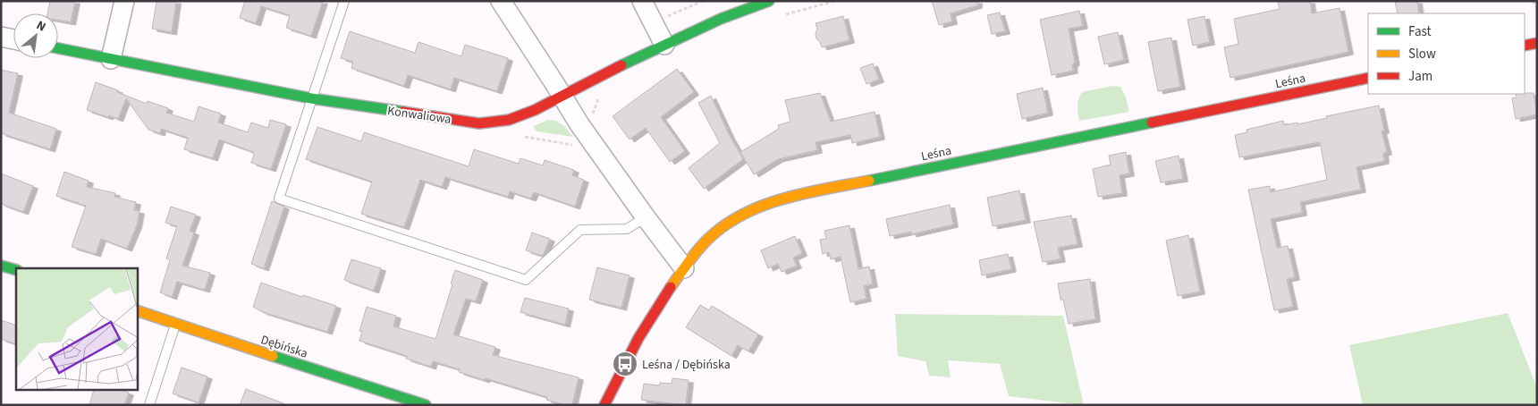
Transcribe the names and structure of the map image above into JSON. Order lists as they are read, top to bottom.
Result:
{
  "streets": {
    "street": ["Leśna", "Konwaliowa", "Dębińska"]
  },
  "places": {
    "bus stop": ["Leśna / Dębińska"]
  },
  "legend": ["Fast", "Slow", "Jam"],
  "north": "top right"
}
